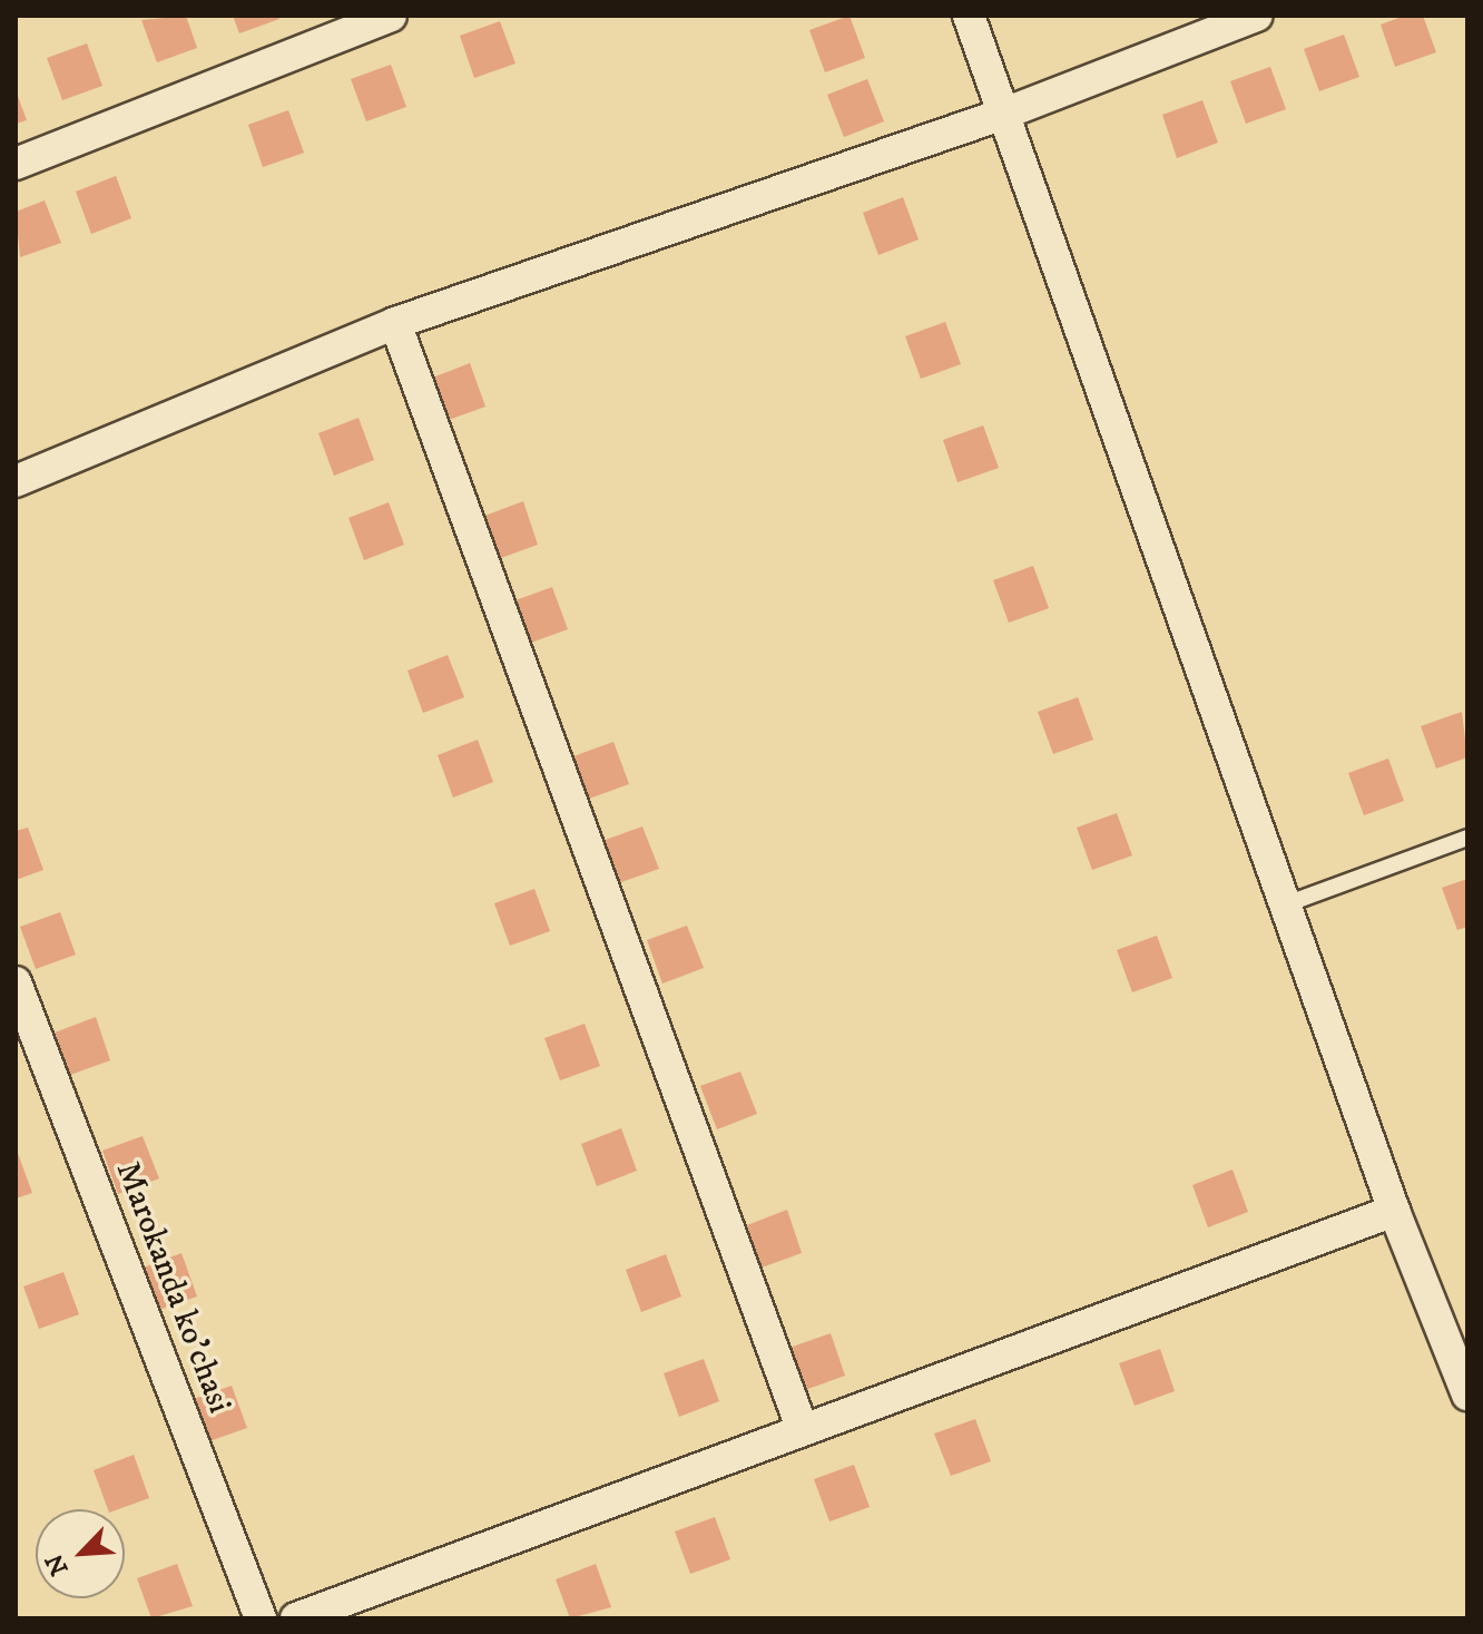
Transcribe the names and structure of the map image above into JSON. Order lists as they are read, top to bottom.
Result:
{
  "streets": {
    "street": ["Marokanda ko'chasi"]
  },
  "north": "bottom left"
}
